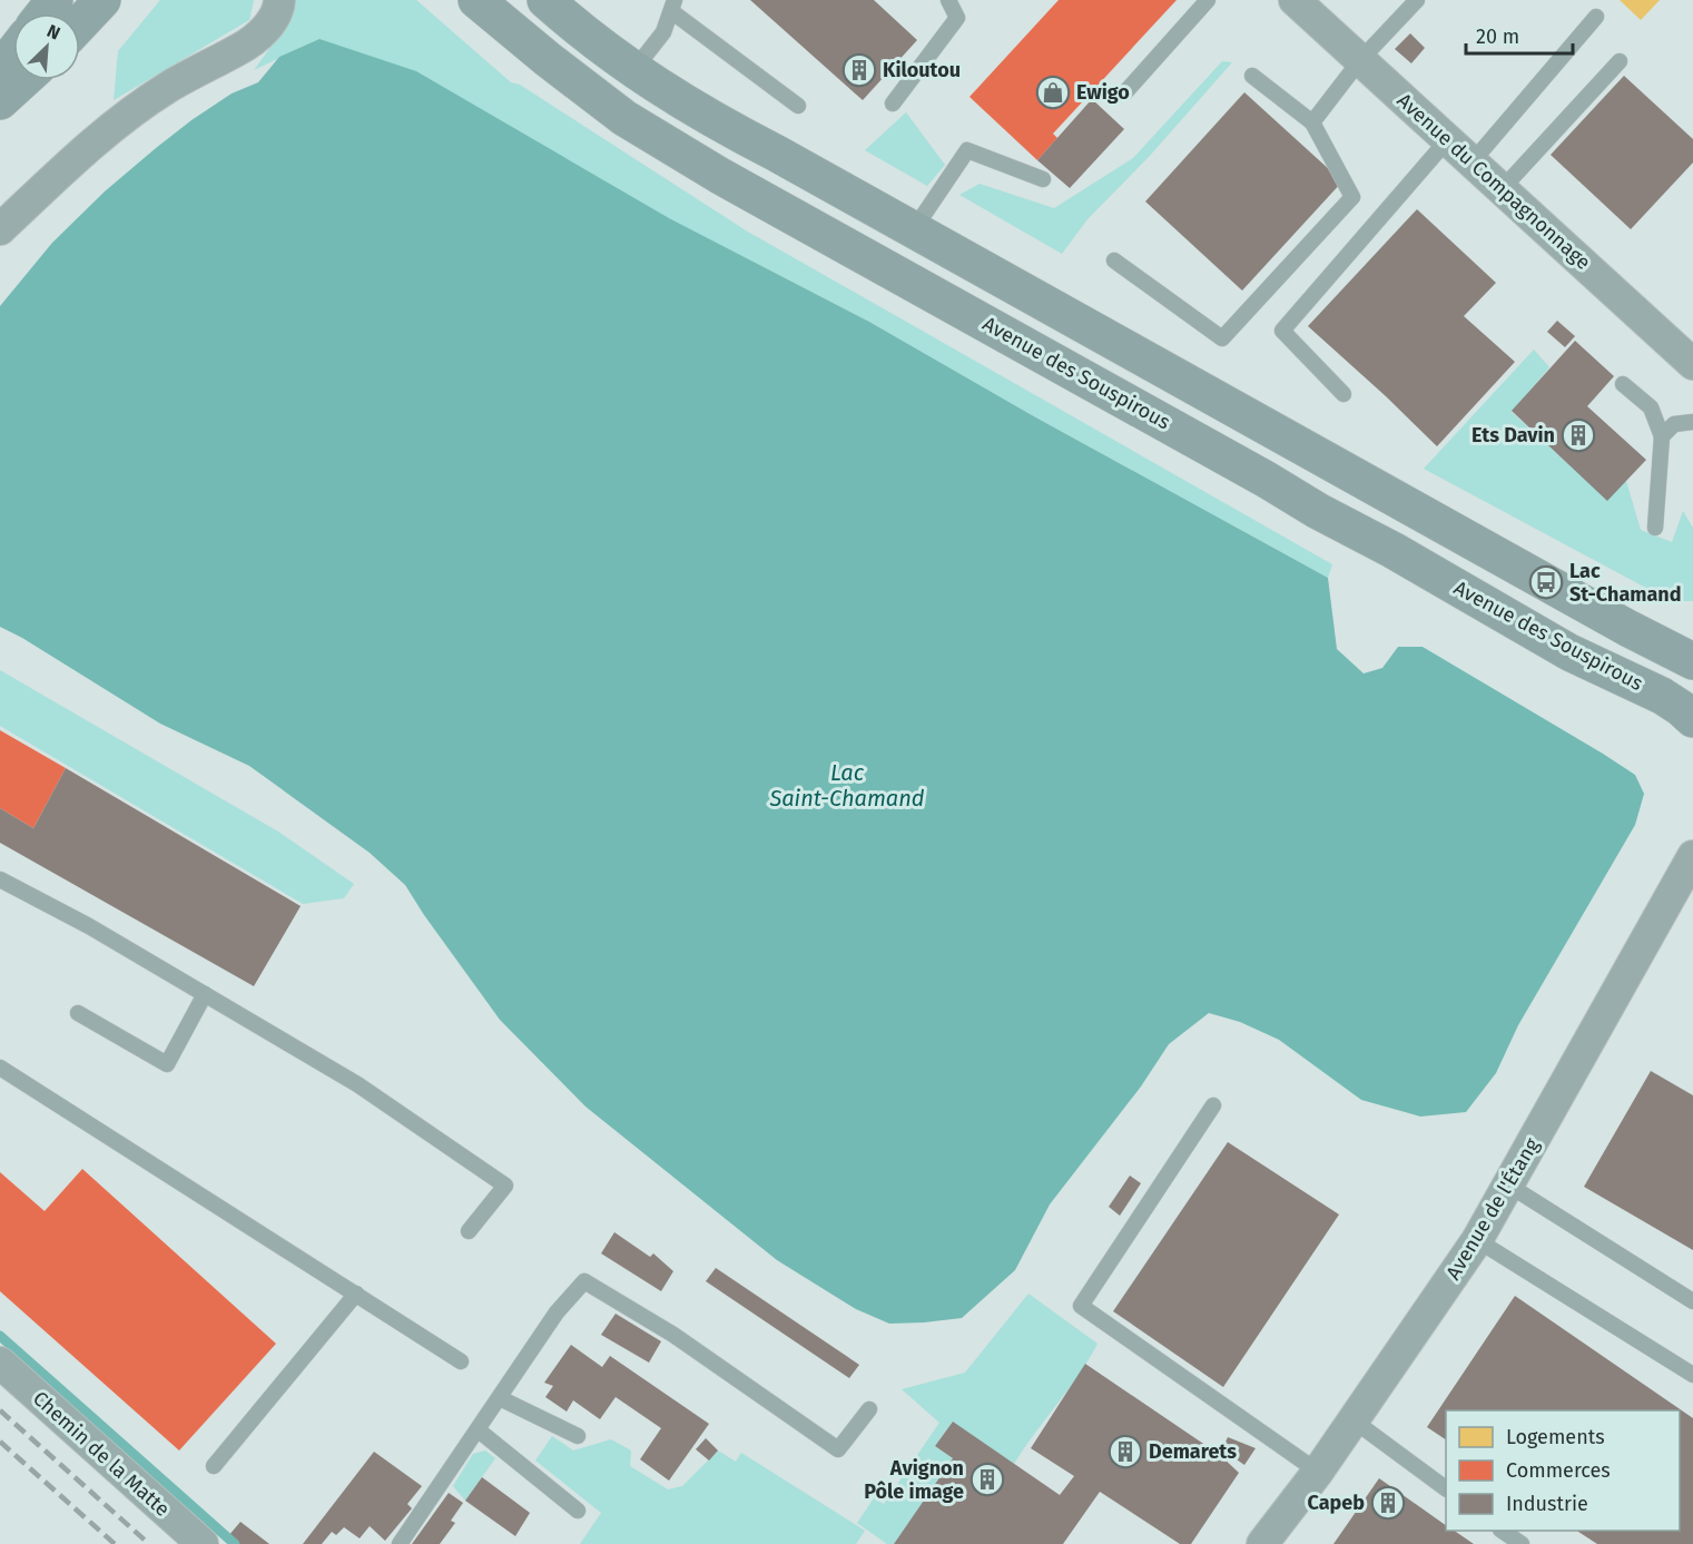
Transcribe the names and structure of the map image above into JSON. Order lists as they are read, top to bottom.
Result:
{
  "streets": {
    "main road": ["Avenue des Souspirous"],
    "street": ["Avenue du Compagnonnage", "Avenue de l'Étang", "Chemin de la Matte"]
  },
  "water": ["Lac Saint-Chamand"],
  "places": {
    "building": [
      "Kiloutou",
      "Ets Davin",
      "Demarets",
      "Avignon Pôle image",
      "Capeb"
    ],
    "shop": ["Ewigo"],
    "bus stop": ["Lac St-Chamand"]
  },
  "legend": ["Logements", "Commerces", "Industrie"],
  "scale_bar": "20 m",
  "north": "top right"
}
